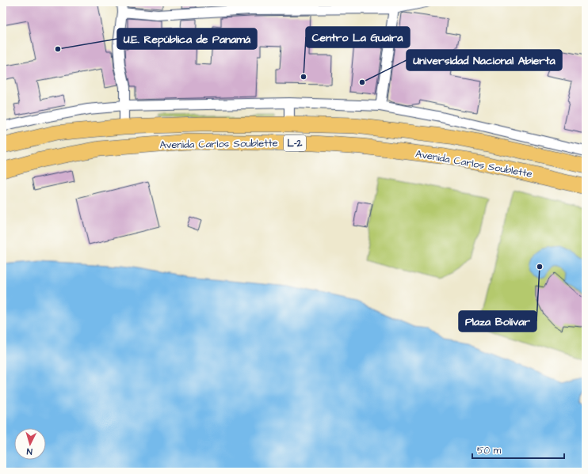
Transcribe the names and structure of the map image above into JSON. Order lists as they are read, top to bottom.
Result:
{
  "streets": {
    "main road": ["L-2", "Avenida Carlos Soublette"]
  },
  "places": [
    "U.E. República de Panamá",
    "Centro La Guaira",
    "Universidad Nacional Abierta",
    "Plaza Bolívar"
  ],
  "scale_bar": "50 m",
  "north": "bottom"
}
